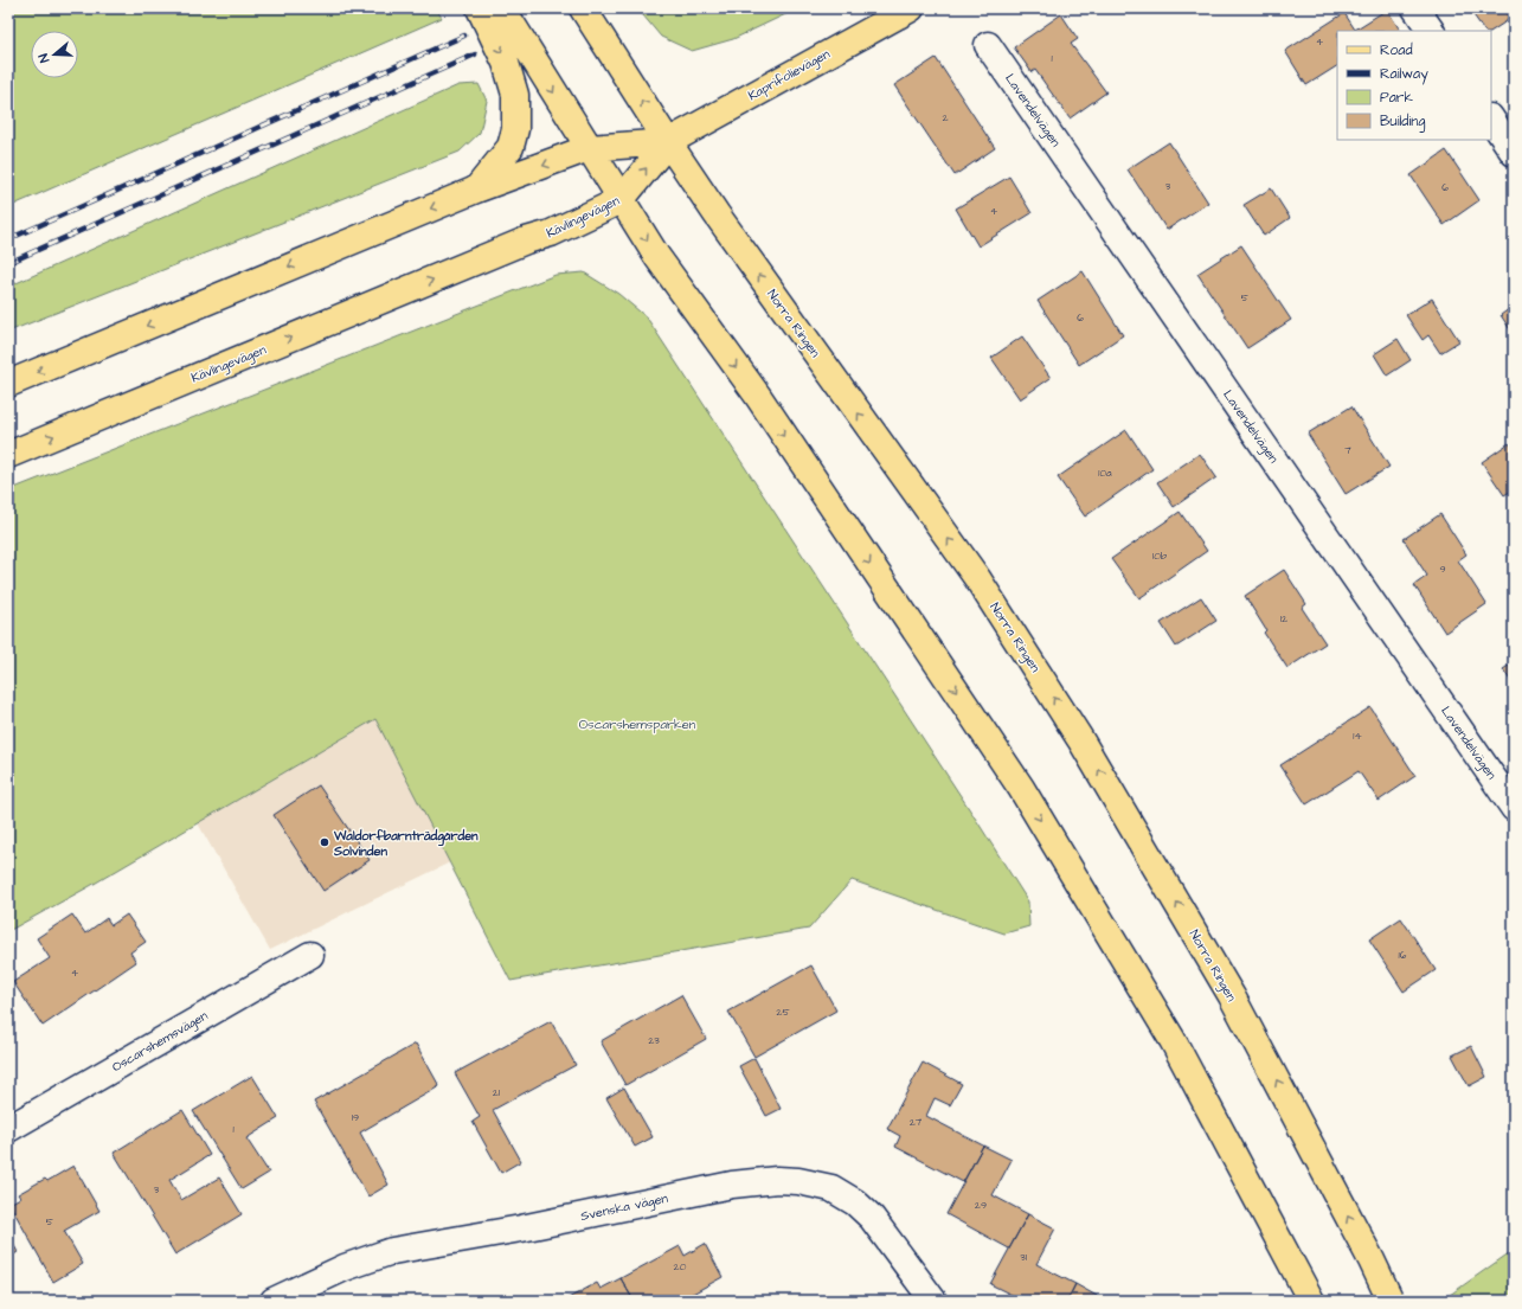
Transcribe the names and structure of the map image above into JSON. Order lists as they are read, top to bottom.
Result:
{
  "streets": {
    "main road": ["Kaprifolievägen", "Kävlingevägen", "Norra Ringen"],
    "street": ["Lavendelvägen", "Oscarshemsvägen", "Svenska vägen"]
  },
  "crossings": [
    ["Kaprifolievägen", "Kävlingevägen"],
    ["Kaprifolievägen", "Norra Ringen"],
    ["Kävlingevägen", "Norra Ringen"]
  ],
  "parks": ["Oscarshemsparken"],
  "places": ["Waldorfbarnträdgården Solvinden"],
  "house_numbers": [
    "4",
    "1",
    "2",
    "3",
    "6",
    "4",
    "5",
    "6",
    "7",
    "10a",
    "10b",
    "9",
    "12",
    "14",
    "16",
    "4",
    "25",
    "23",
    "21",
    "19",
    "27",
    "1",
    "3",
    "29",
    "5",
    "31",
    "20"
  ],
  "legend": [
    "Road",
    "Railway",
    "Park",
    "Building"
  ],
  "north": "left"
}
